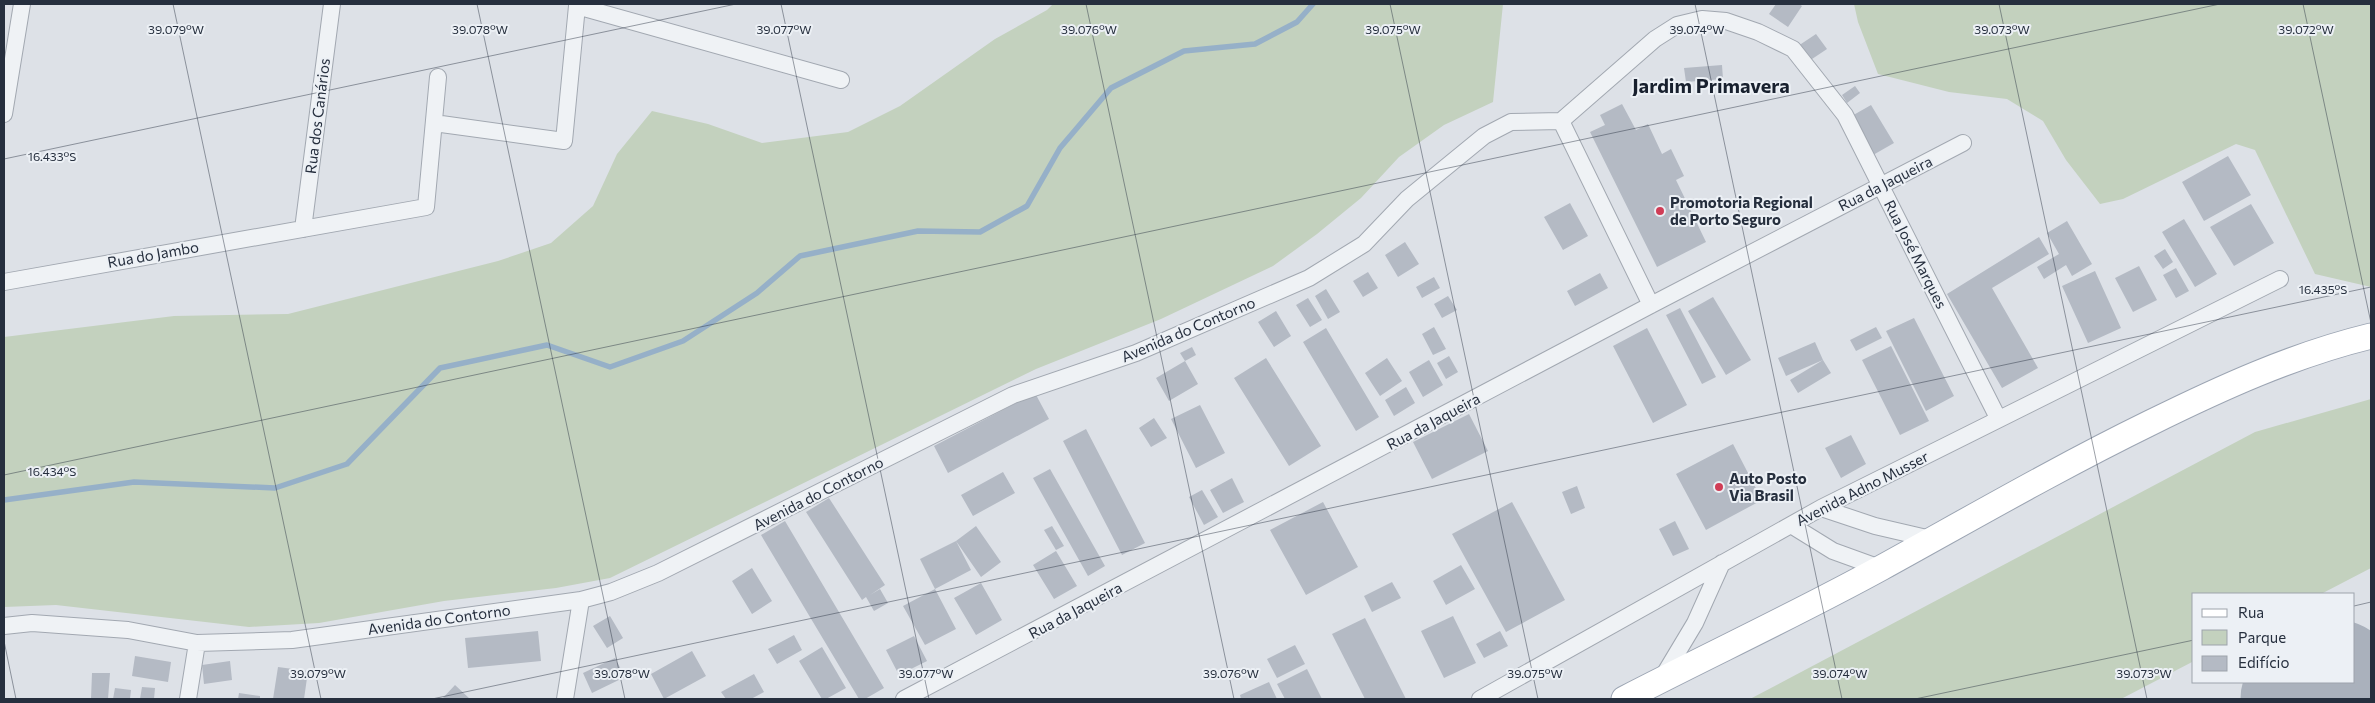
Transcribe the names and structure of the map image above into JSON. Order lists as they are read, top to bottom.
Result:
{
  "streets": {
    "street": [
      "Rua dos Canários",
      "Rua da Jaqueira",
      "Rua do Jambo",
      "Rua José Marques",
      "Avenida do Contorno",
      "Avenida Adno Musser"
    ]
  },
  "crossings": [
    ["Rua dos Canários", "Rua do Jambo"],
    ["Rua da Jaqueira", "Rua José Marques"],
    ["Rua José Marques", "Avenida do Contorno"],
    ["Rua José Marques", "Avenida Adno Musser"]
  ],
  "districts": ["Jardim Primavera"],
  "places": ["Promotoria Regional de Porto Seguro", "Auto Posto Via Brasil"],
  "legend": ["Rua", "Parque", "Edifício"],
  "coordinates": [
    "39.079°W",
    "39.078°W",
    "39.077°W",
    "39.076°W",
    "39.075°W",
    "39.074°W",
    "39.073°W",
    "39.072°W",
    "16.433°S",
    "16.435°S",
    "16.434°S"
  ]
}
